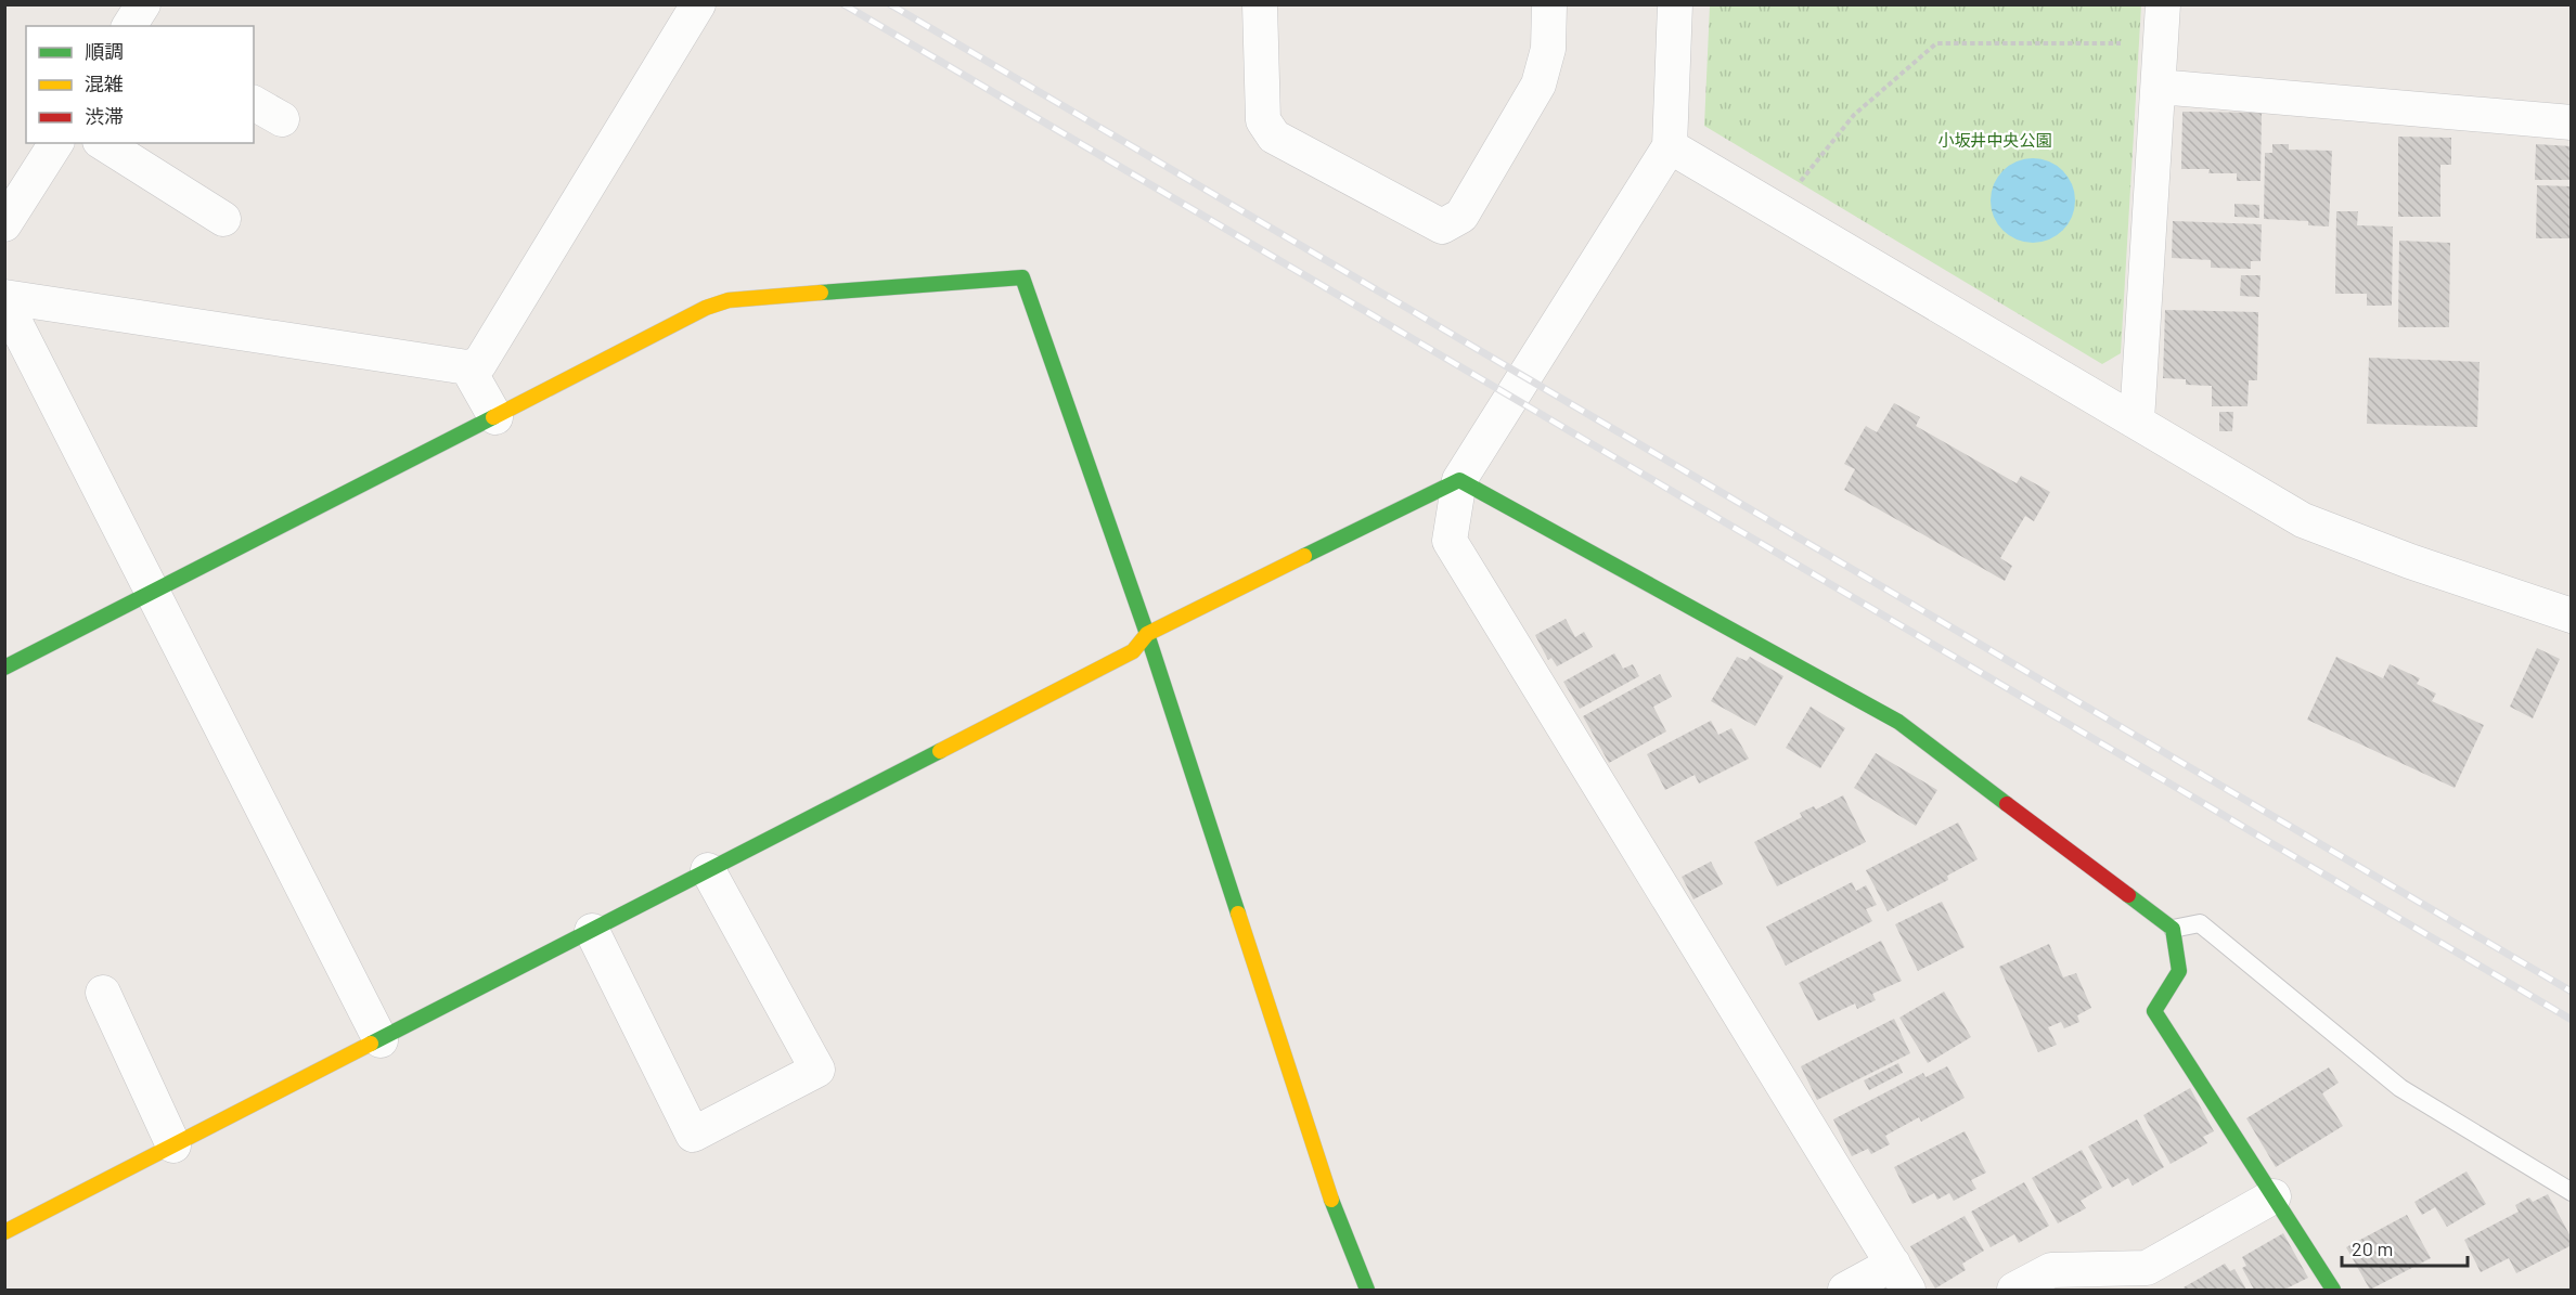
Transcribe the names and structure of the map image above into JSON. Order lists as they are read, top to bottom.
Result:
{
  "parks": ["小坂井中央公園"],
  "legend": ["順調", "混雑", "渋滞"],
  "scale_bar": "20 m"
}
